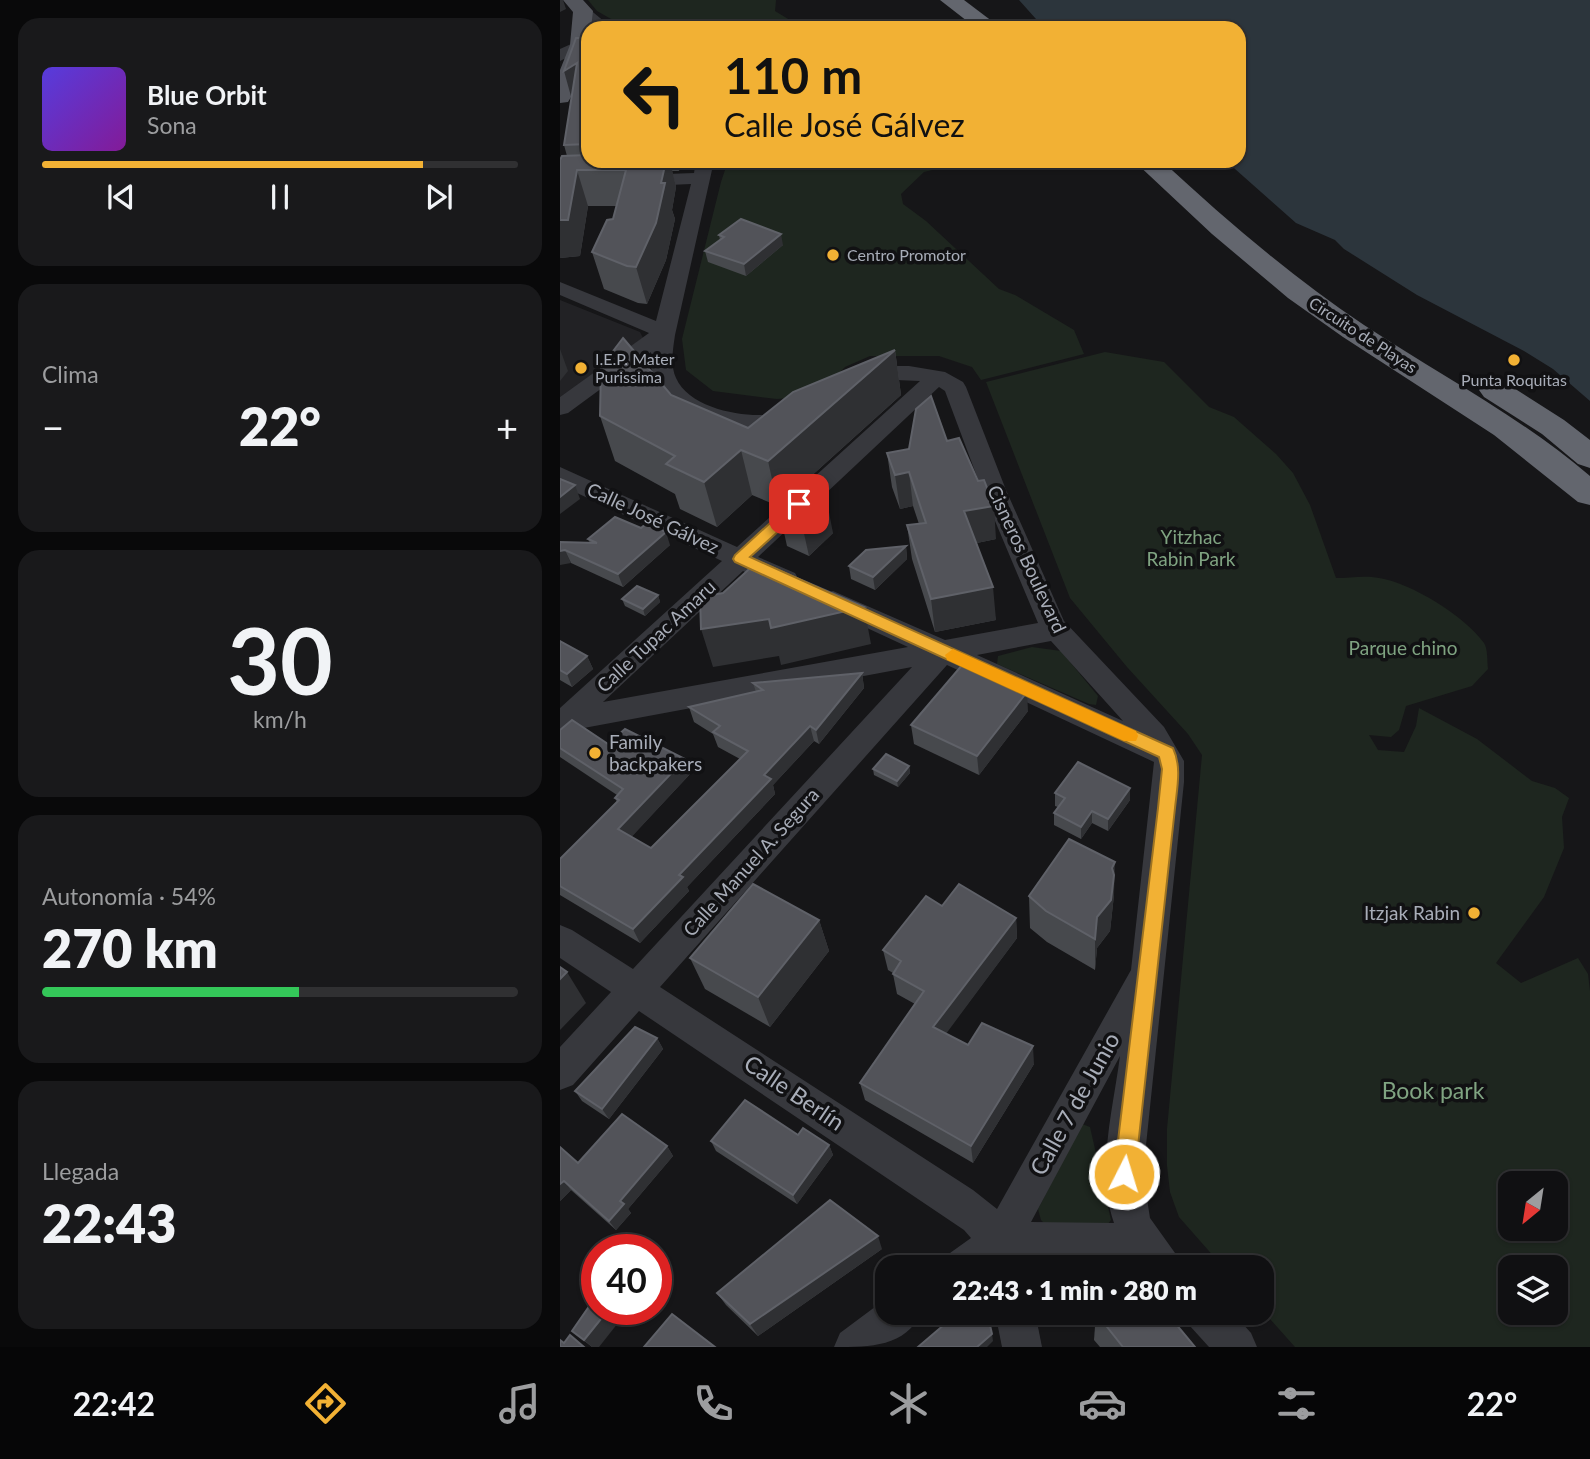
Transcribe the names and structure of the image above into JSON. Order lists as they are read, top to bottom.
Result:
{
  "streets": {
    "highway": ["Circuito de Playas"],
    "street": [
      "Calle José Gálvez",
      "Cisneros Boulevard",
      "Calle Tupac Amaru",
      "Calle Manuel A. Segura",
      "Calle Berlín",
      "Calle 7 de Junio"
    ]
  },
  "crossings": [
    ["Calle José Gálvez", "Cisneros Boulevard"],
    ["Calle José Gálvez", "Calle Tupac Amaru"],
    ["Calle José Gálvez", "Calle Manuel A. Segura"],
    ["Cisneros Boulevard", "Calle Tupac Amaru"],
    ["Calle Manuel A. Segura", "Calle Berlín"],
    ["Calle Berlín", "Calle 7 de Junio"]
  ],
  "parks": ["Yitzhac Rabin Park", "Parque chino", "Book park"],
  "places": [
    "Centro Promotor",
    "Punta Roquitas",
    "I.E.P. Mater Purissima",
    "Family backpakers",
    "Itzjak Rabin"
  ],
  "north": "bottom left",
  "page": {
    "turn": ["110 m", "Calle José Gálvez"],
    "song": ["Blue Orbit", "Sona"],
    "tile": [
      "Clima",
      ["30", "km/h"],
      ["Autonomía · 54%", "270 km"],
      ["Llegada", "22:43"]
    ],
    "heat": ["−", "22°", "+"],
    "limit": "40",
    "trip": "22:43 · 1 min · 280 m",
    "tabs": ["22:42", "22°"]
  }
}
